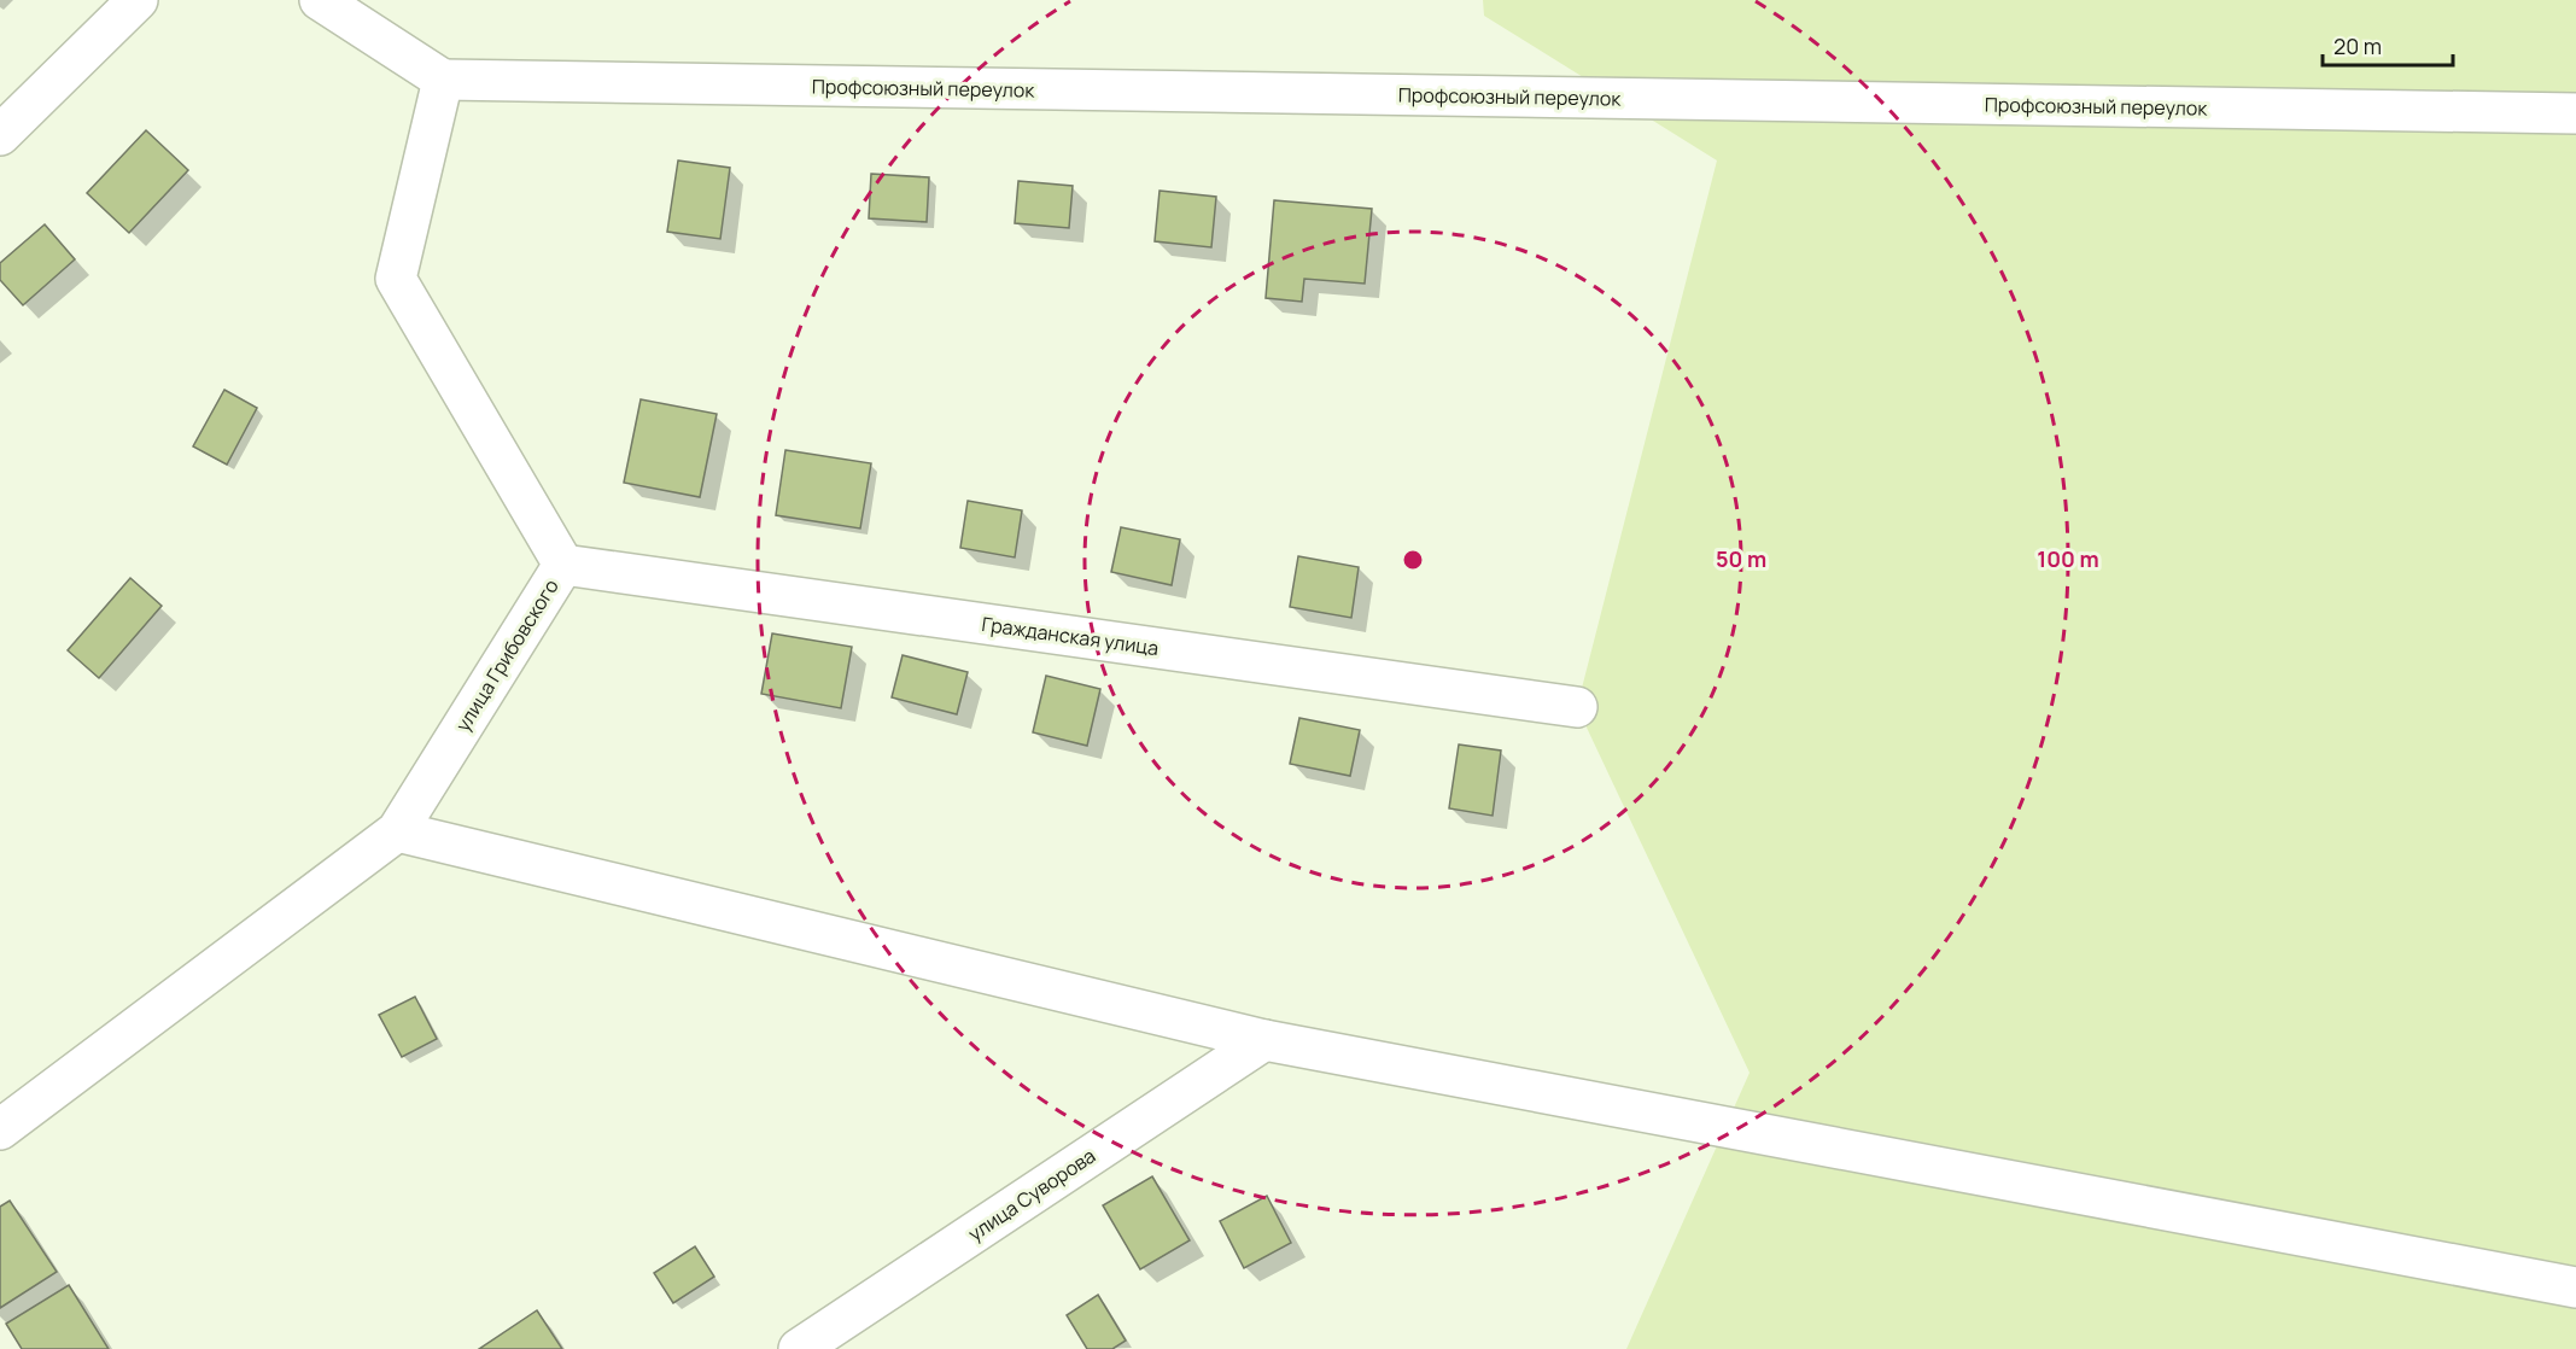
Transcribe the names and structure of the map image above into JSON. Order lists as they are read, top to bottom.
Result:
{
  "streets": {
    "street": [
      "Профсоюзный переулок",
      "Гражданская улица",
      "улица Грибовского",
      "улица Суворова"
    ]
  },
  "crossings": [
    ["Профсоюзный переулок", "улица Грибовского"],
    ["Гражданская улица", "улица Грибовского"]
  ],
  "scale_bar": "20 m",
  "rings": ["50 m", "100 m"]
}
